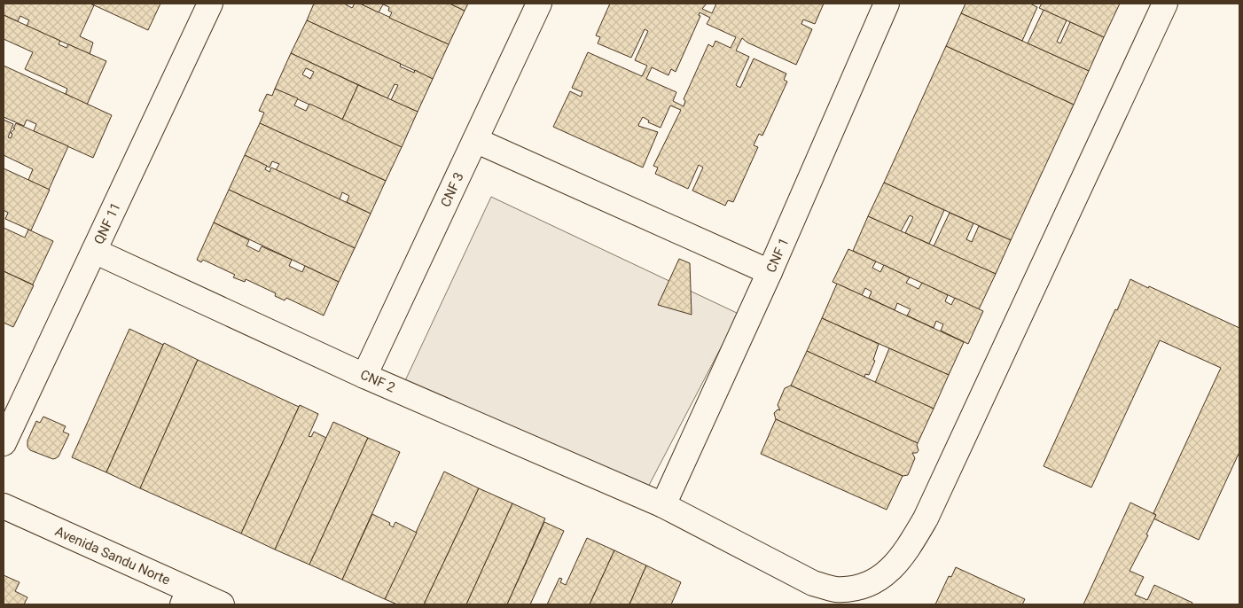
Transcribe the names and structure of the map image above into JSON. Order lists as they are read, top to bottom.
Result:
{
  "streets": {
    "street": [
      "CNF 3",
      "QNF 11",
      "CNF 1",
      "CNF 2",
      "Avenida Sandu Norte"
    ]
  },
  "crossings": [
    ["CNF 3", "CNF 2"],
    ["QNF 11", "CNF 2"],
    ["CNF 1", "CNF 2"]
  ]
}
